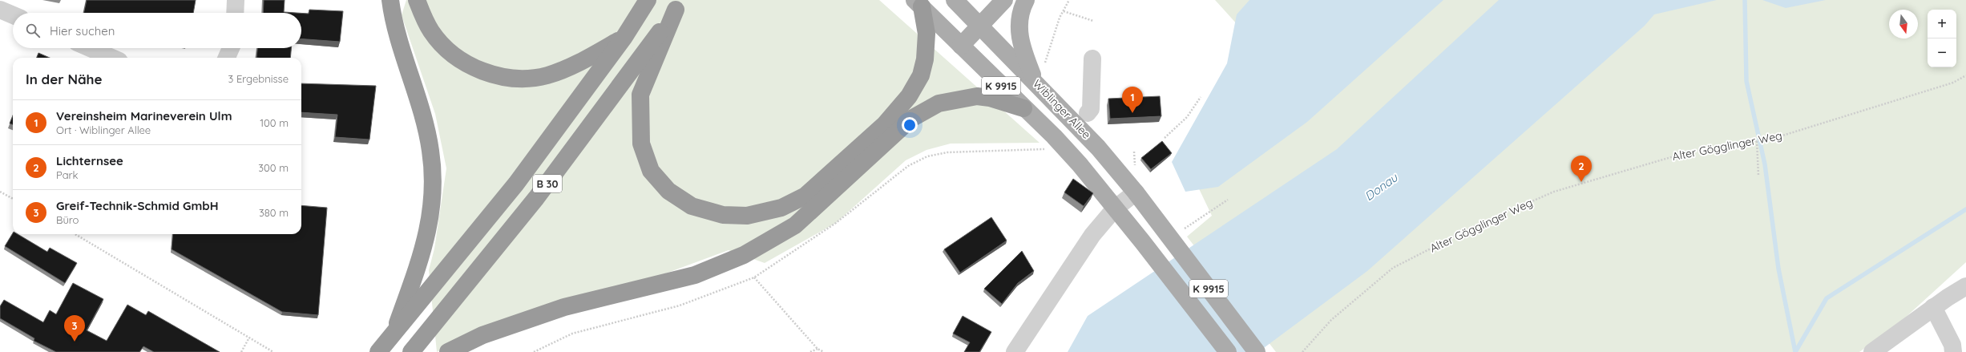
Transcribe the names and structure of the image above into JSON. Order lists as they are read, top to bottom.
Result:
{
  "streets": {
    "highway": ["B 30"],
    "main road": ["K 9915", "Wiblinger Allee"],
    "path": ["Alter Gögglinger Weg"]
  },
  "water": ["Donau"],
  "north": "bottom",
  "page": {
    "map_buttons": ["+", "−"],
    "search": "Hier suchen",
    "heading": ["In der Nähe", "3 Ergebnisse"],
    "pins": ["1", "2", "3"],
    "list": [
      {
        "mark": "1",
        "name": "Vereinsheim Marineverein Ulm",
        "note": "Ort · Wiblinger Allee",
        "value": "100 m"
      },
      {
        "mark": "2",
        "name": "Lichternsee",
        "note": "Park",
        "value": "300 m"
      },
      {
        "mark": "3",
        "name": "Greif-Technik-Schmid GmbH",
        "note": "Büro",
        "value": "380 m"
      }
    ]
  }
}
